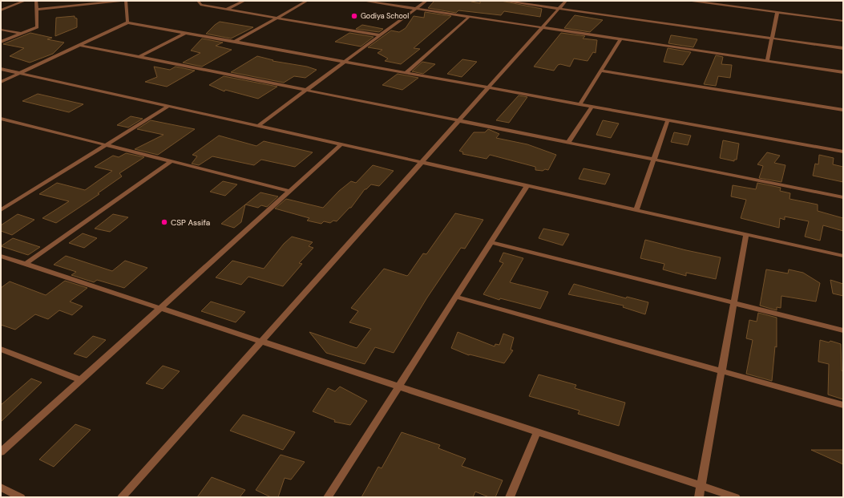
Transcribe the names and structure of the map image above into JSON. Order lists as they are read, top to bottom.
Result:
{
  "places": ["Godiya School", "CSP Assifa"]
}
